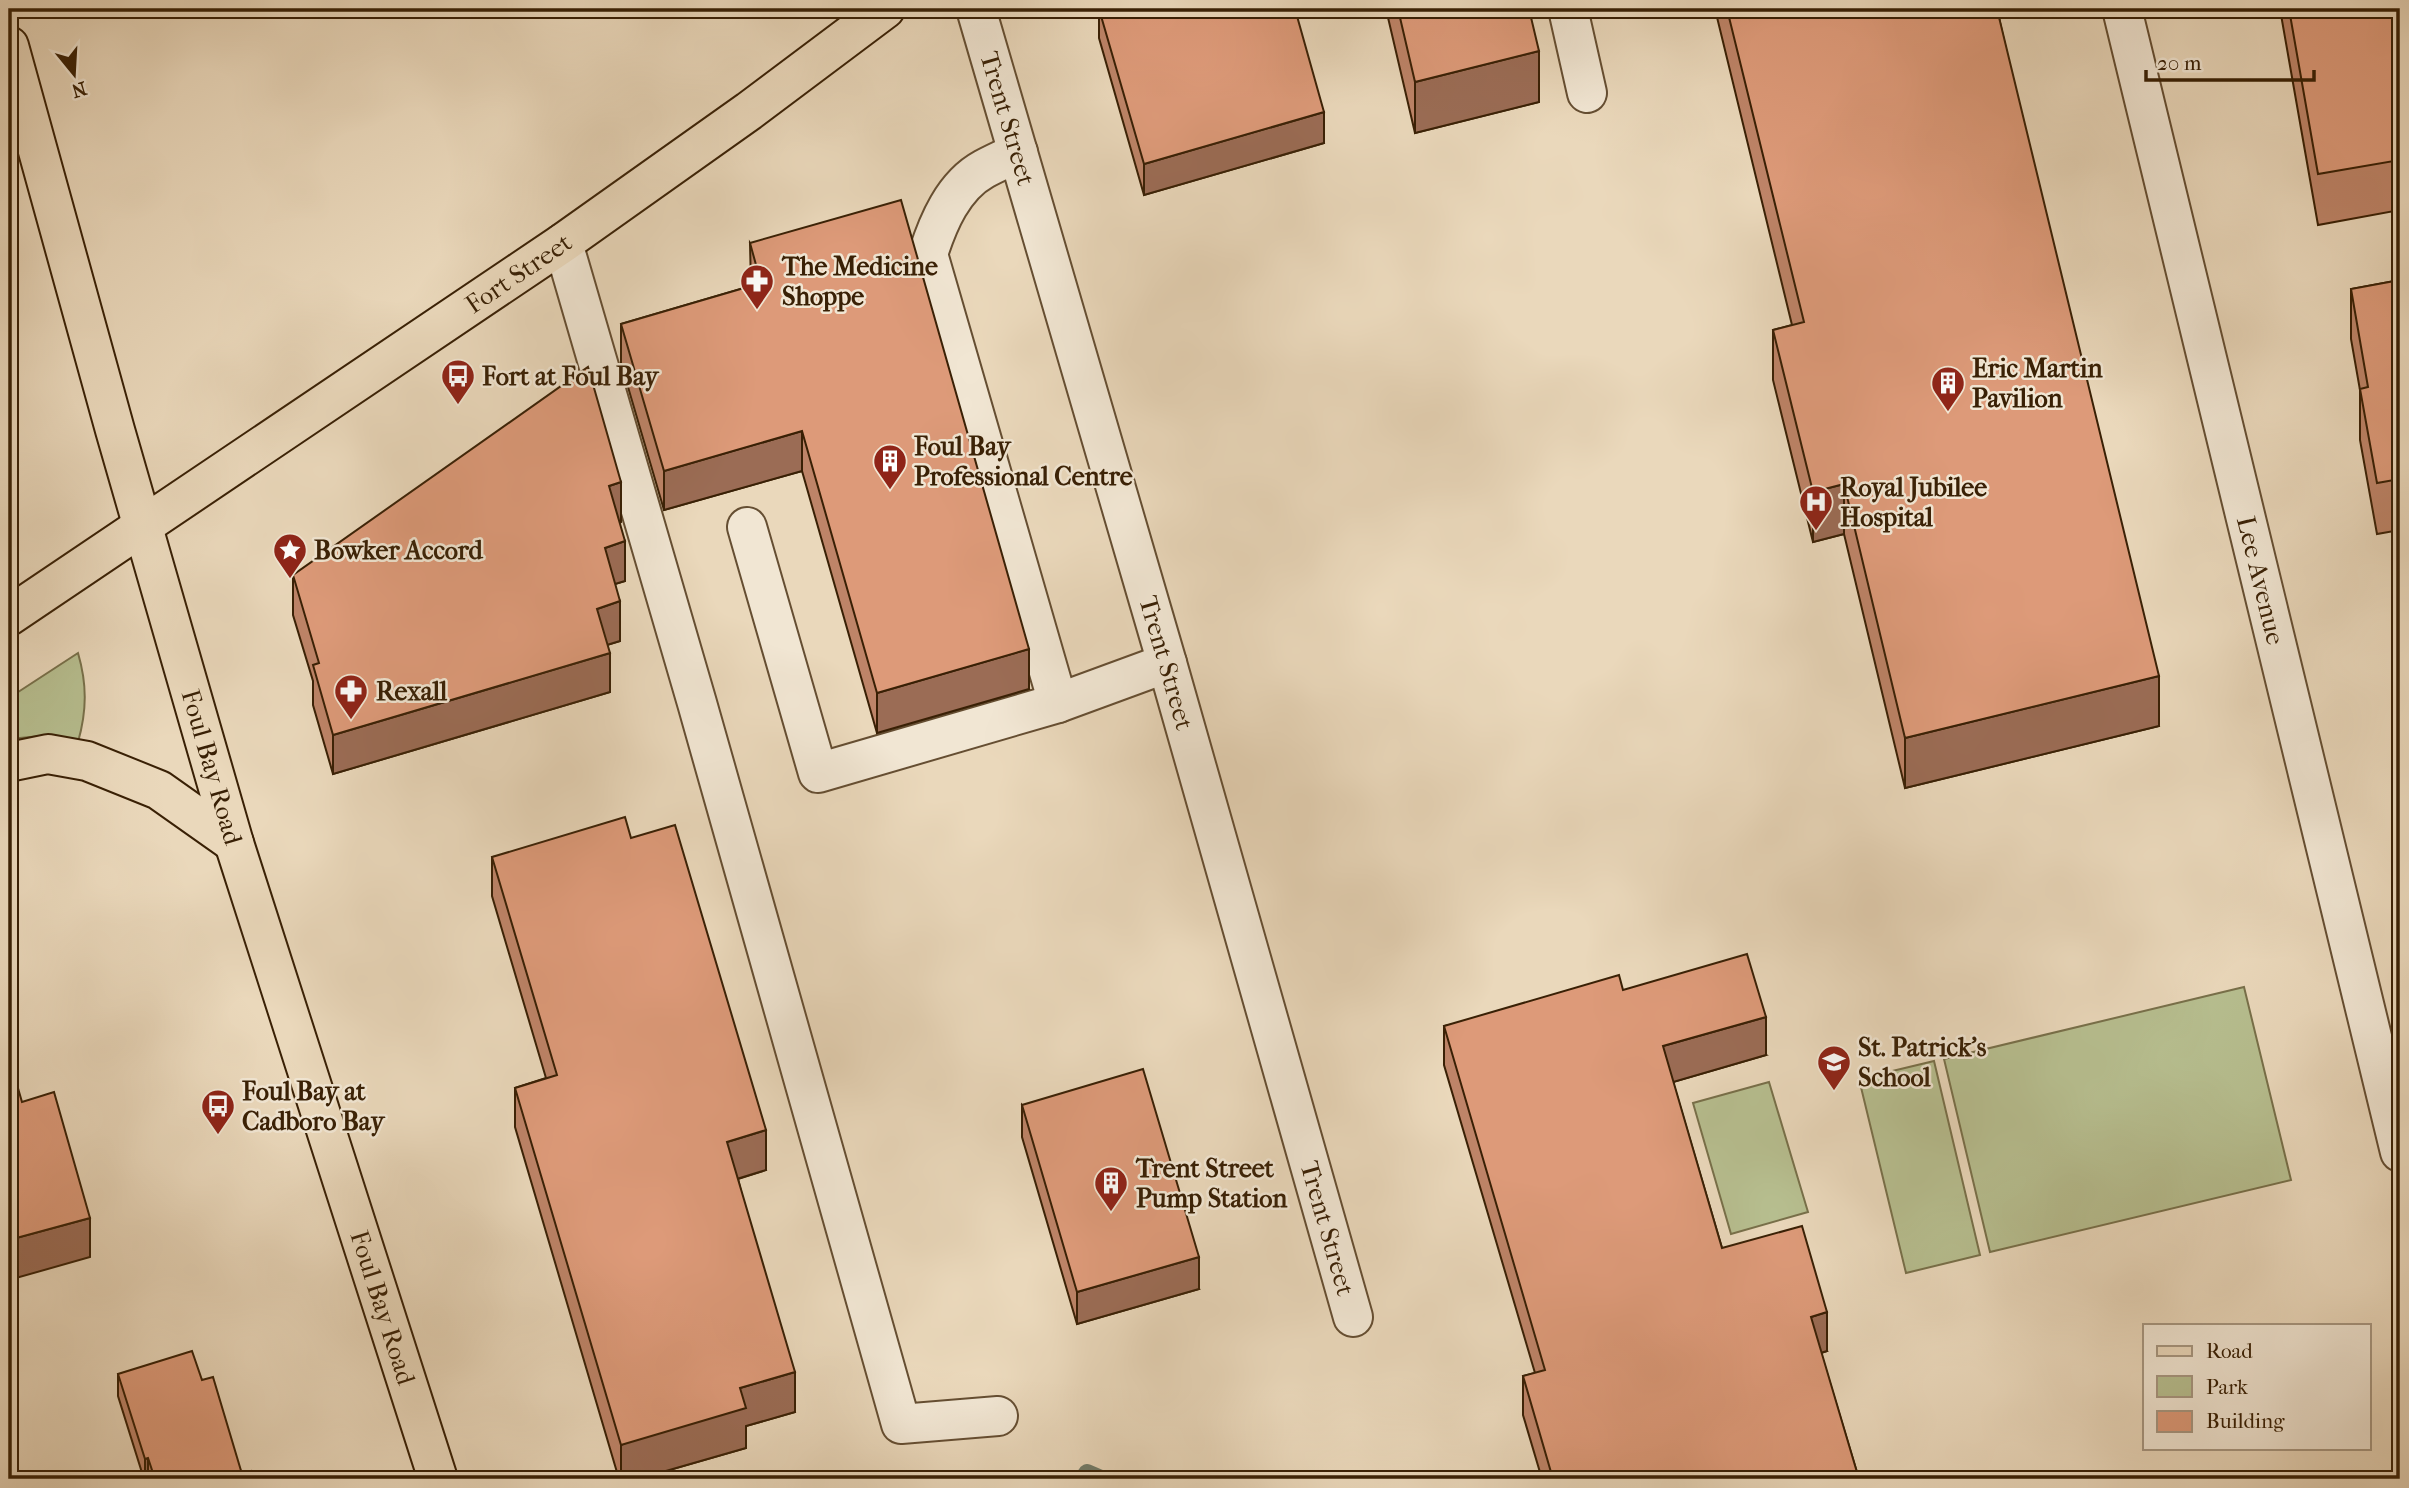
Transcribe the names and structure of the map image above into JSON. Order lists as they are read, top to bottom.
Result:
{
  "streets": {
    "main road": ["Fort Street", "Foul Bay Road"],
    "street": ["Trent Street", "Lee Avenue"]
  },
  "crossings": [
    ["Fort Street", "Foul Bay Road"]
  ],
  "places": {
    "pharmacy": ["The Medicine Shoppe", "Rexall"],
    "bus stop": ["Fort at Foul Bay", "Foul Bay at Cadboro Bay"],
    "building": ["Eric Martin Pavilion", "Foul Bay Professional Centre", "Trent Street Pump Station"],
    "hospital": ["Royal Jubilee Hospital"],
    "place": ["Bowker Accord"],
    "school or university": ["St. Patrick's School"]
  },
  "legend": ["Road", "Park", "Building"],
  "scale_bar": "20 m",
  "north": "bottom"
}
